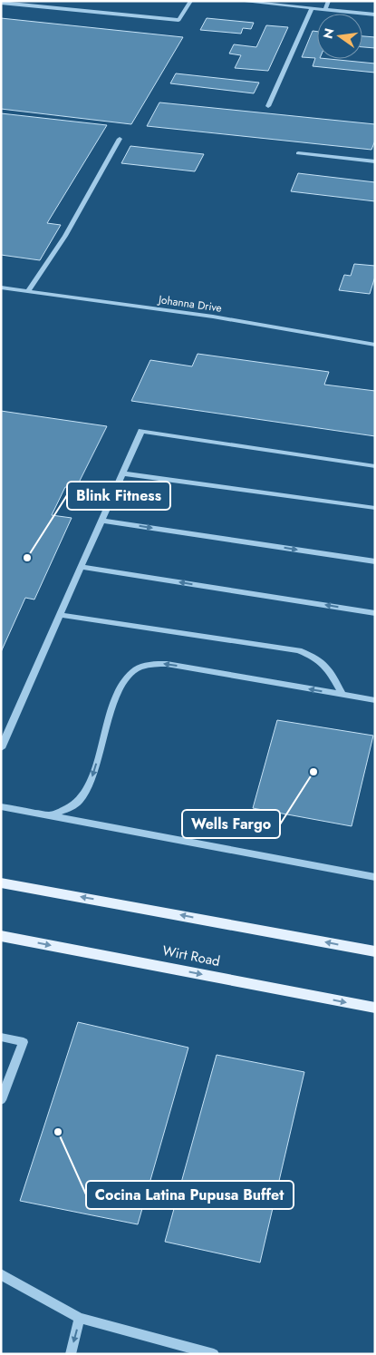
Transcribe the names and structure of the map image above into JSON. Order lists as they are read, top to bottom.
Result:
{
  "streets": {
    "main road": ["Wirt Road"],
    "street": ["Johanna Drive"]
  },
  "places": ["Blink Fitness", "Wells Fargo", "Cocina Latina Pupusa Buffet"],
  "north": "left"
}
